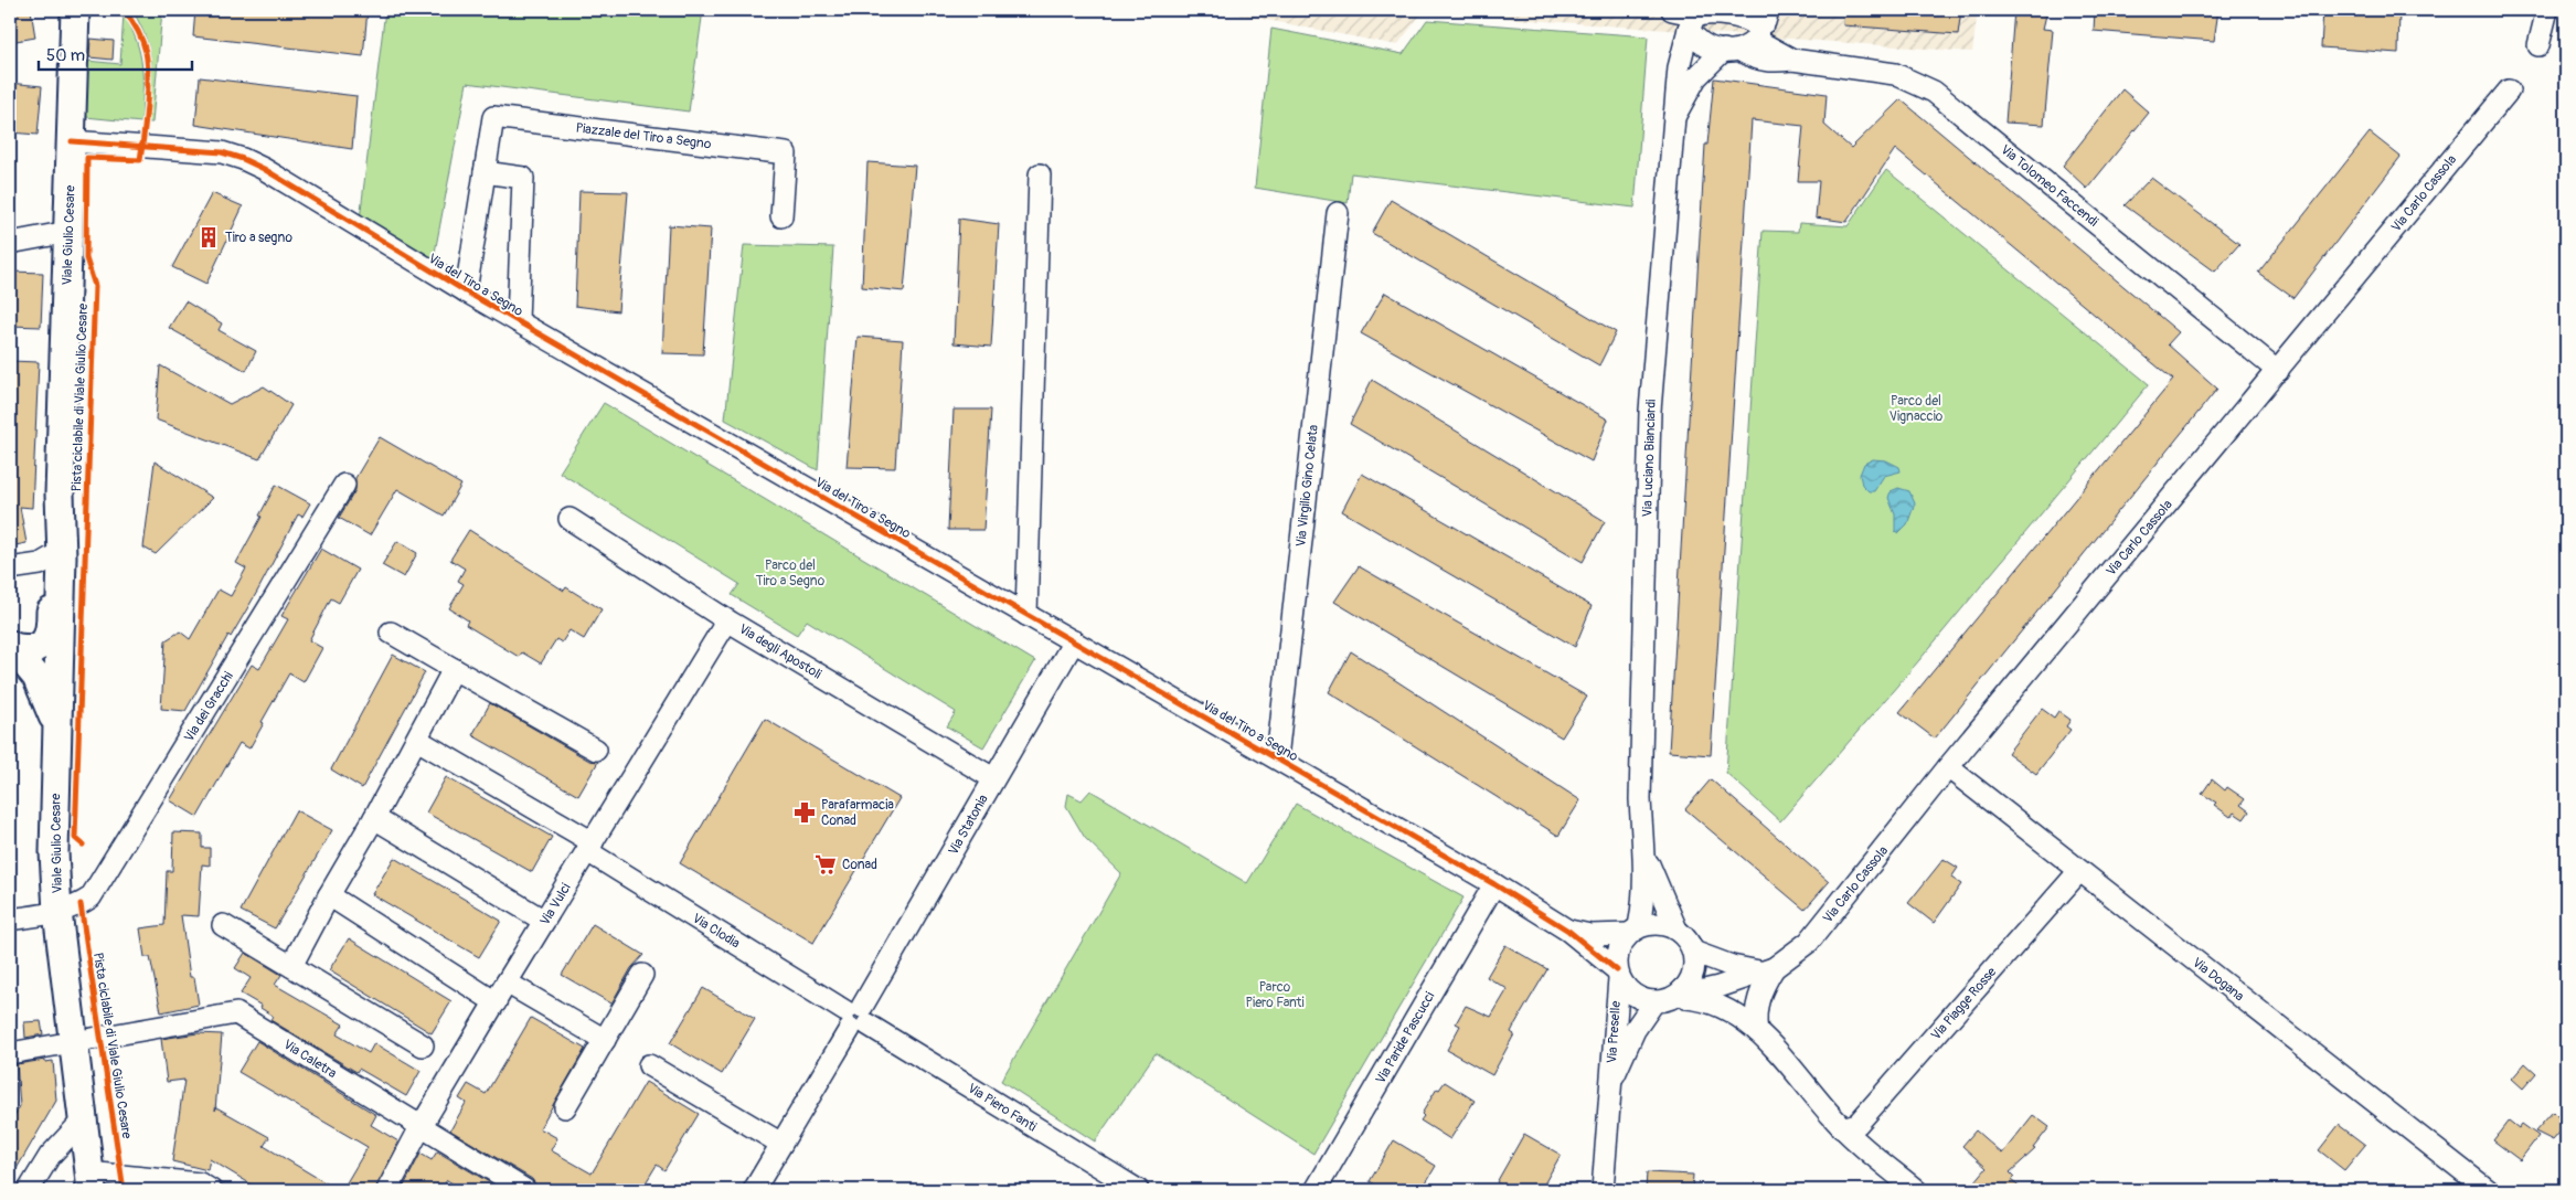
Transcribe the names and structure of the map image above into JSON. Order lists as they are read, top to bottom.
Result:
{
  "streets": {
    "main road": ["Viale Giulio Cesare"],
    "street": [
      "Piazzale del Tiro a Segno",
      "Via Tolomeo Faccendi",
      "Via Carlo Cassola",
      "Via del Tiro a Segno",
      "Via Luciano Bianciardi",
      "Via Virgilio Gino Celata",
      "Via degli Apostoli",
      "Via dei Gracchi",
      "Via Statonia",
      "Via Vulci",
      "Via Clodia",
      "Via Dogana",
      "Via Piagge Rosse",
      "Via Preselle",
      "Via Paride Pascucci",
      "Via Caletra",
      "Via Piero Fanti"
    ],
    "cycle path": ["Pista ciclabile di Viale Giulio Cesare"]
  },
  "crossings": [
    ["Piazzale del Tiro a Segno", "Via del Tiro a Segno"],
    ["Via Tolomeo Faccendi", "Via Carlo Cassola"],
    ["Via Tolomeo Faccendi", "Via Luciano Bianciardi"],
    ["Via Carlo Cassola", "Via del Tiro a Segno"],
    ["Via Carlo Cassola", "Via Dogana"],
    ["Via Carlo Cassola", "Via Preselle"],
    ["Viale Giulio Cesare", "Via del Tiro a Segno"],
    ["Viale Giulio Cesare", "Via dei Gracchi"],
    ["Viale Giulio Cesare", "Via Caletra"],
    ["Via del Tiro a Segno", "Via Virgilio Gino Celata"],
    ["Via del Tiro a Segno", "Via Statonia"],
    ["Via del Tiro a Segno", "Via Preselle"],
    ["Via del Tiro a Segno", "Via Paride Pascucci"],
    ["Via degli Apostoli", "Via Statonia"],
    ["Via degli Apostoli", "Via Vulci"],
    ["Via Statonia", "Via Clodia"],
    ["Via Statonia", "Via Piero Fanti"],
    ["Via Vulci", "Via Clodia"],
    ["Via Vulci", "Via Caletra"],
    ["Via Clodia", "Via Piero Fanti"],
    ["Via Dogana", "Via Piagge Rosse"]
  ],
  "parks": ["Parco del Vignaccio", "Parco del Tiro a Segno", "Parco Piero Fanti"],
  "places": {
    "building": ["Tiro a segno"],
    "pharmacy": ["Parafarmacia Conad"],
    "supermarket": ["Conad"]
  },
  "scale_bar": "50 m"
}
